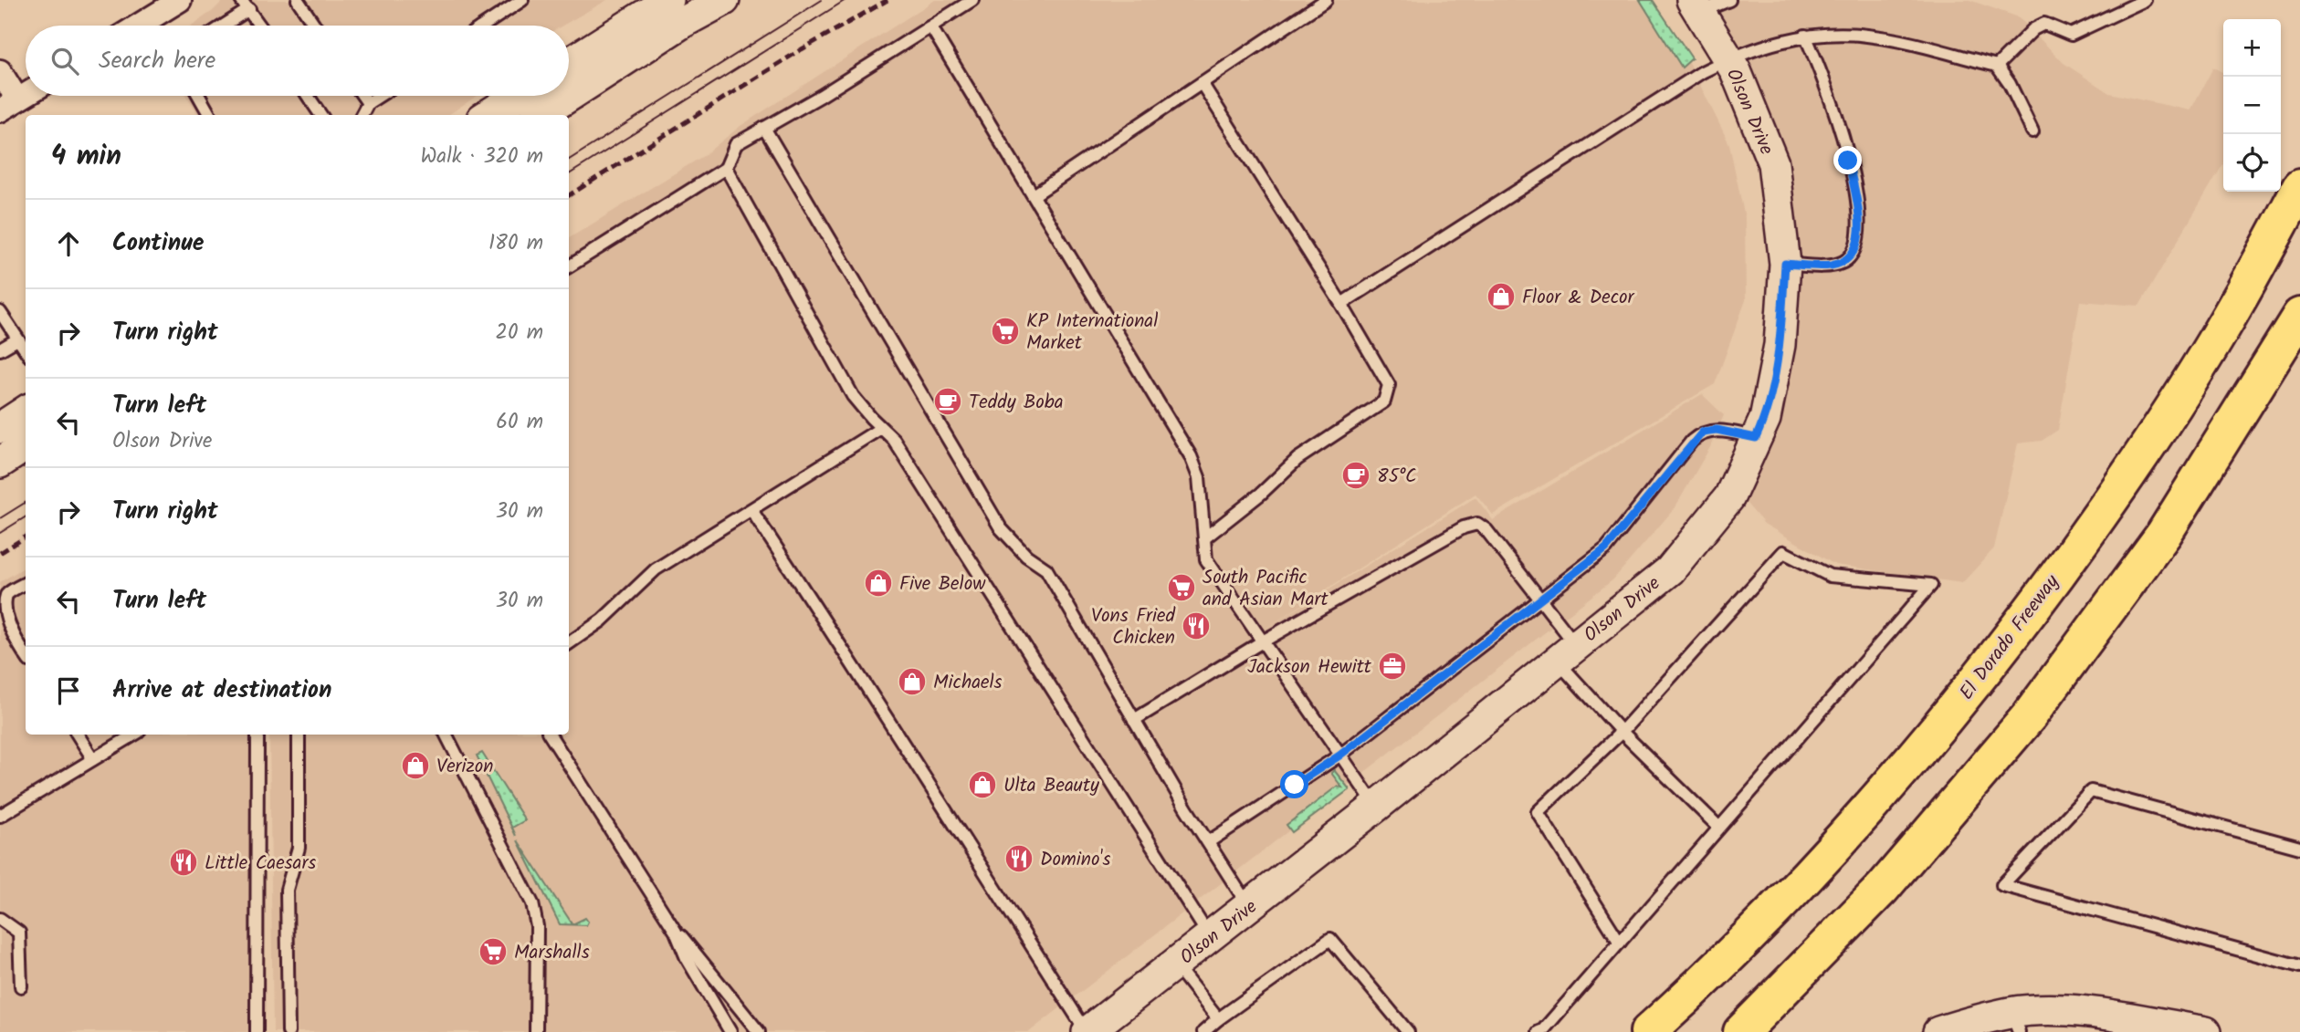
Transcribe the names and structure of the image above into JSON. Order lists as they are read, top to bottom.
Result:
{
  "streets": {
    "highway": ["El Dorado Freeway"],
    "street": ["Olson Drive"]
  },
  "places": {
    "shop": [
      "Floor & Decor",
      "Five Below",
      "Michaels",
      "Verizon",
      "Ulta Beauty"
    ],
    "supermarket": ["KP International Market", "South Pacific and Asian Mart", "Marshalls"],
    "cafe": ["Teddy Boba", "85°C"],
    "restaurant": ["Vons Fried Chicken", "Domino's", "Little Caesars"],
    "office": ["Jackson Hewitt"]
  },
  "page": {
    "map_buttons": ["+", "−"],
    "search": "Search here",
    "heading": ["4 min", "Walk · 320 m"],
    "list": [
      ["Continue", "180 m"],
      ["Turn right", "20 m"],
      ["Turn left", "Olson Drive", "60 m"],
      ["Turn right", "30 m"],
      ["Turn left", "30 m"],
      "Arrive at destination"
    ]
  }
}
